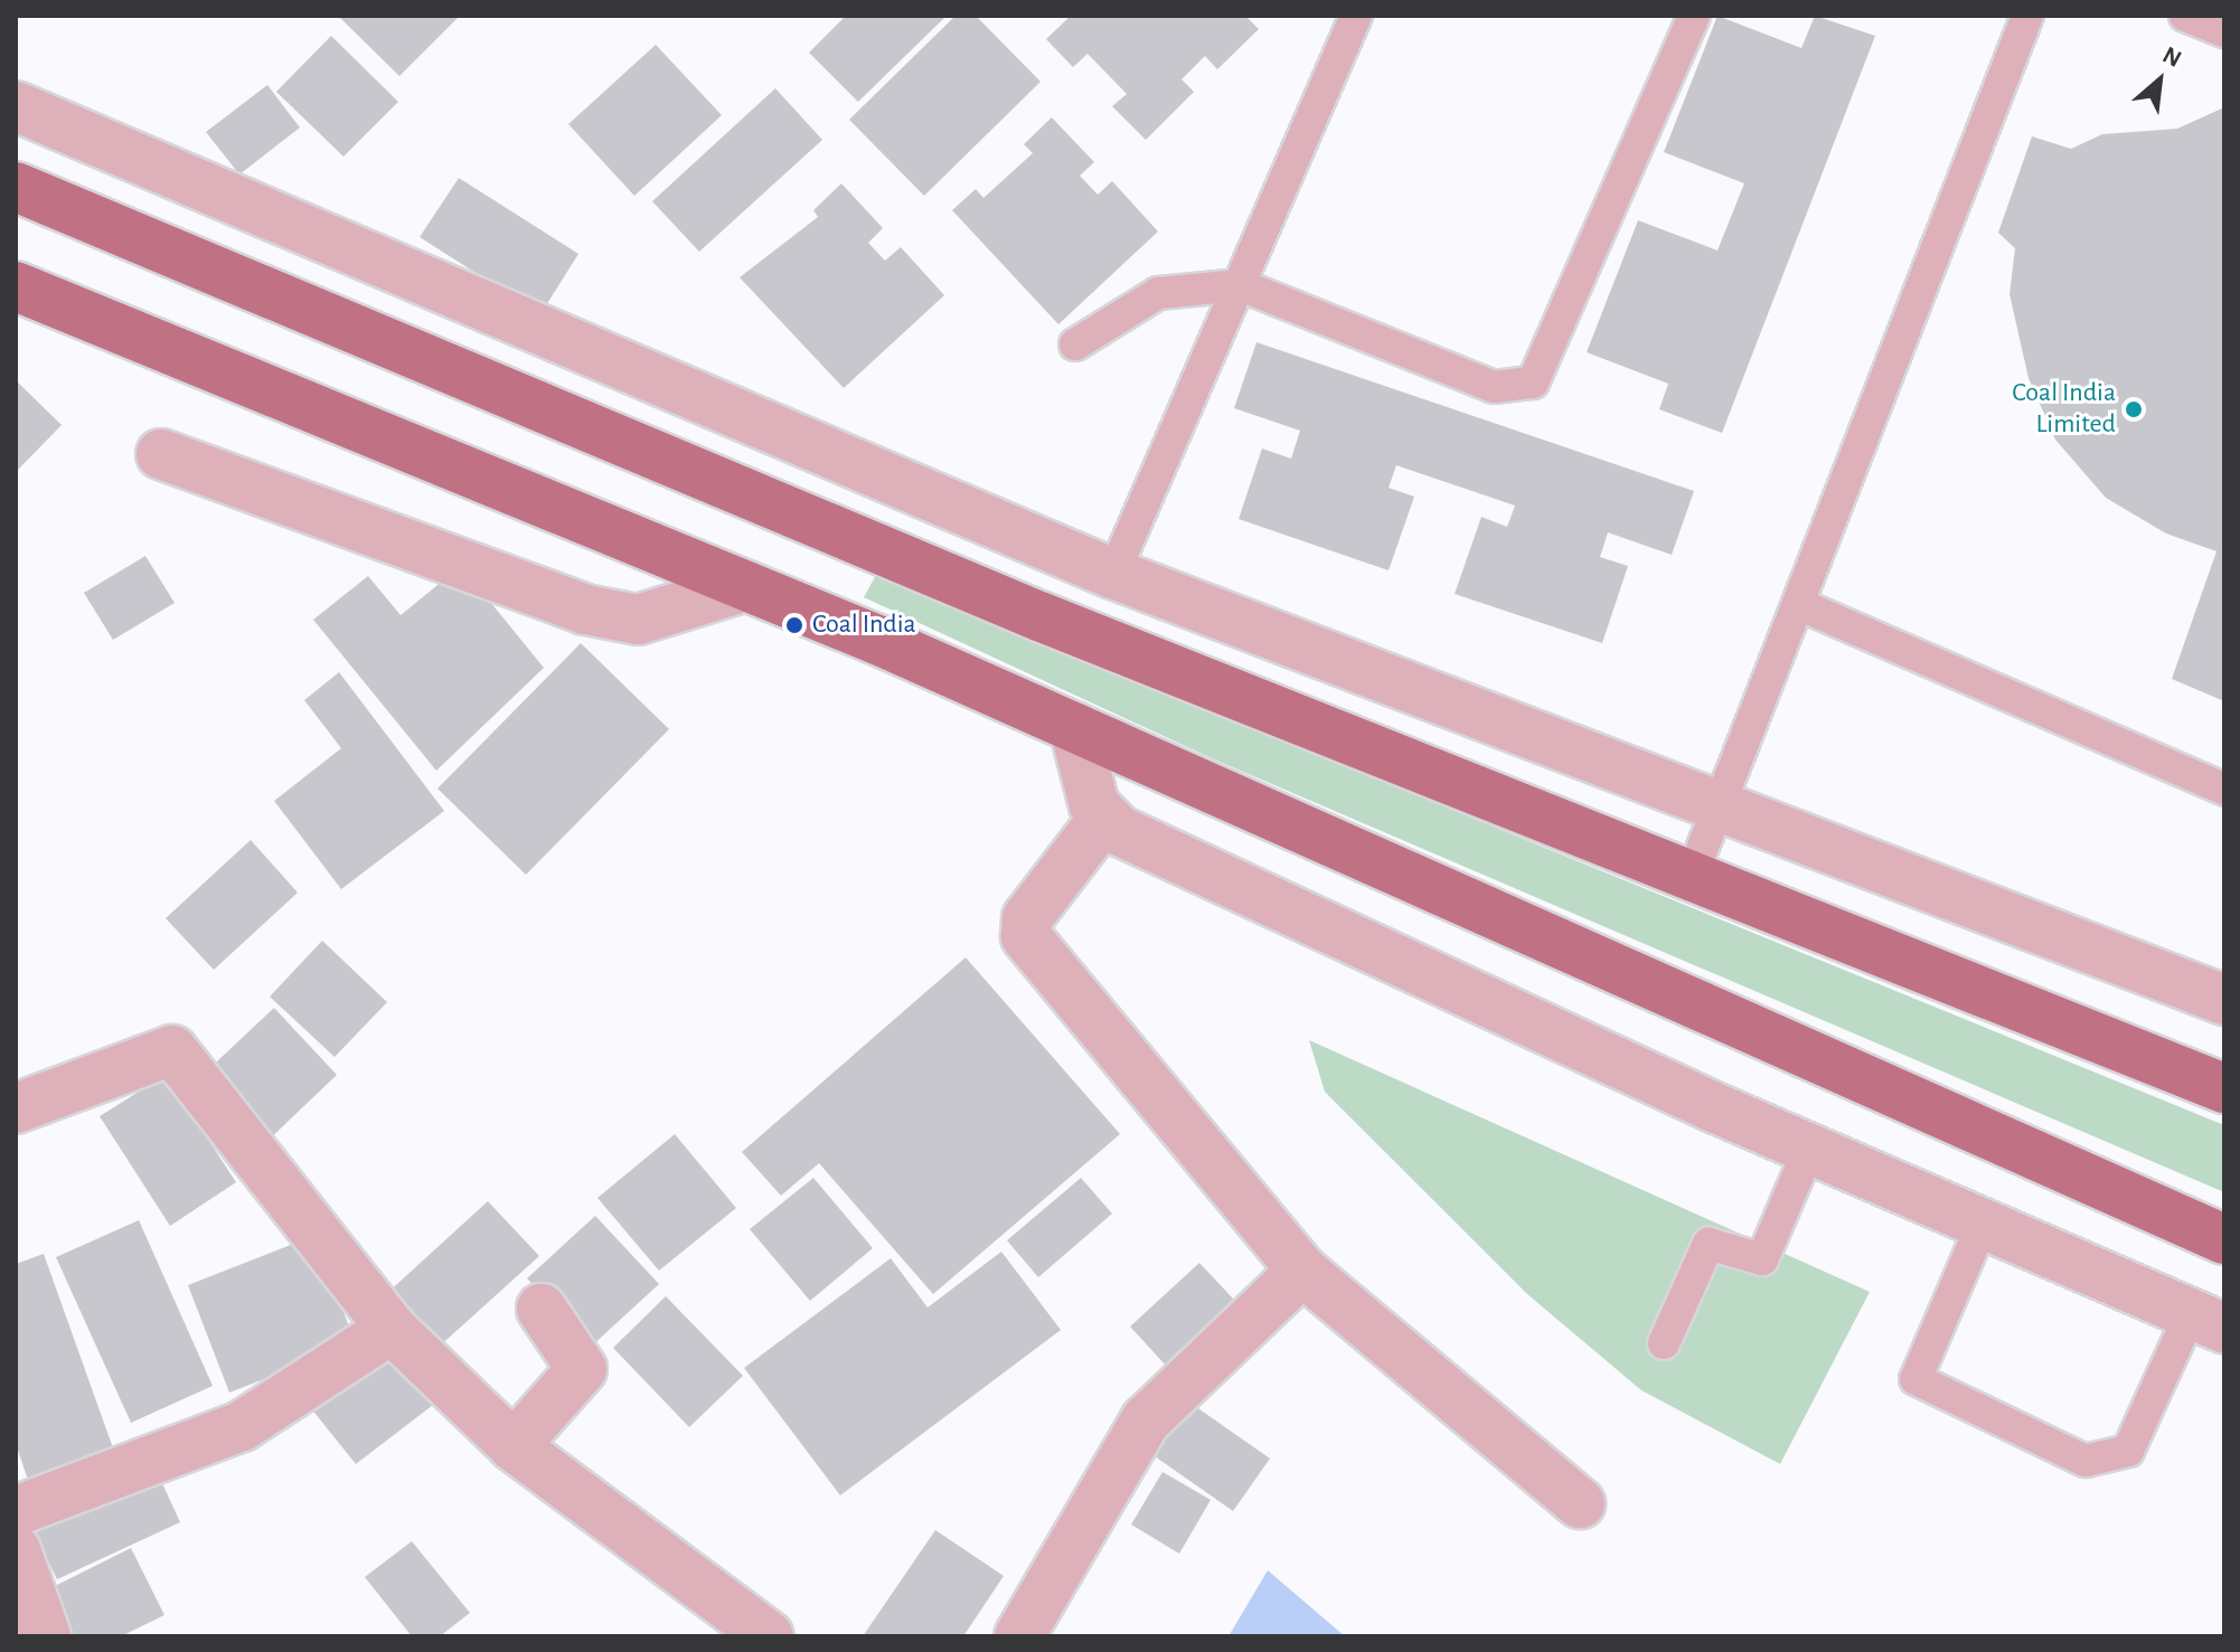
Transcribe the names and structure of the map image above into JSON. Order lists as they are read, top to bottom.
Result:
{
  "places": ["Coal India Limited", "Coal India"],
  "north": "top right"
}
